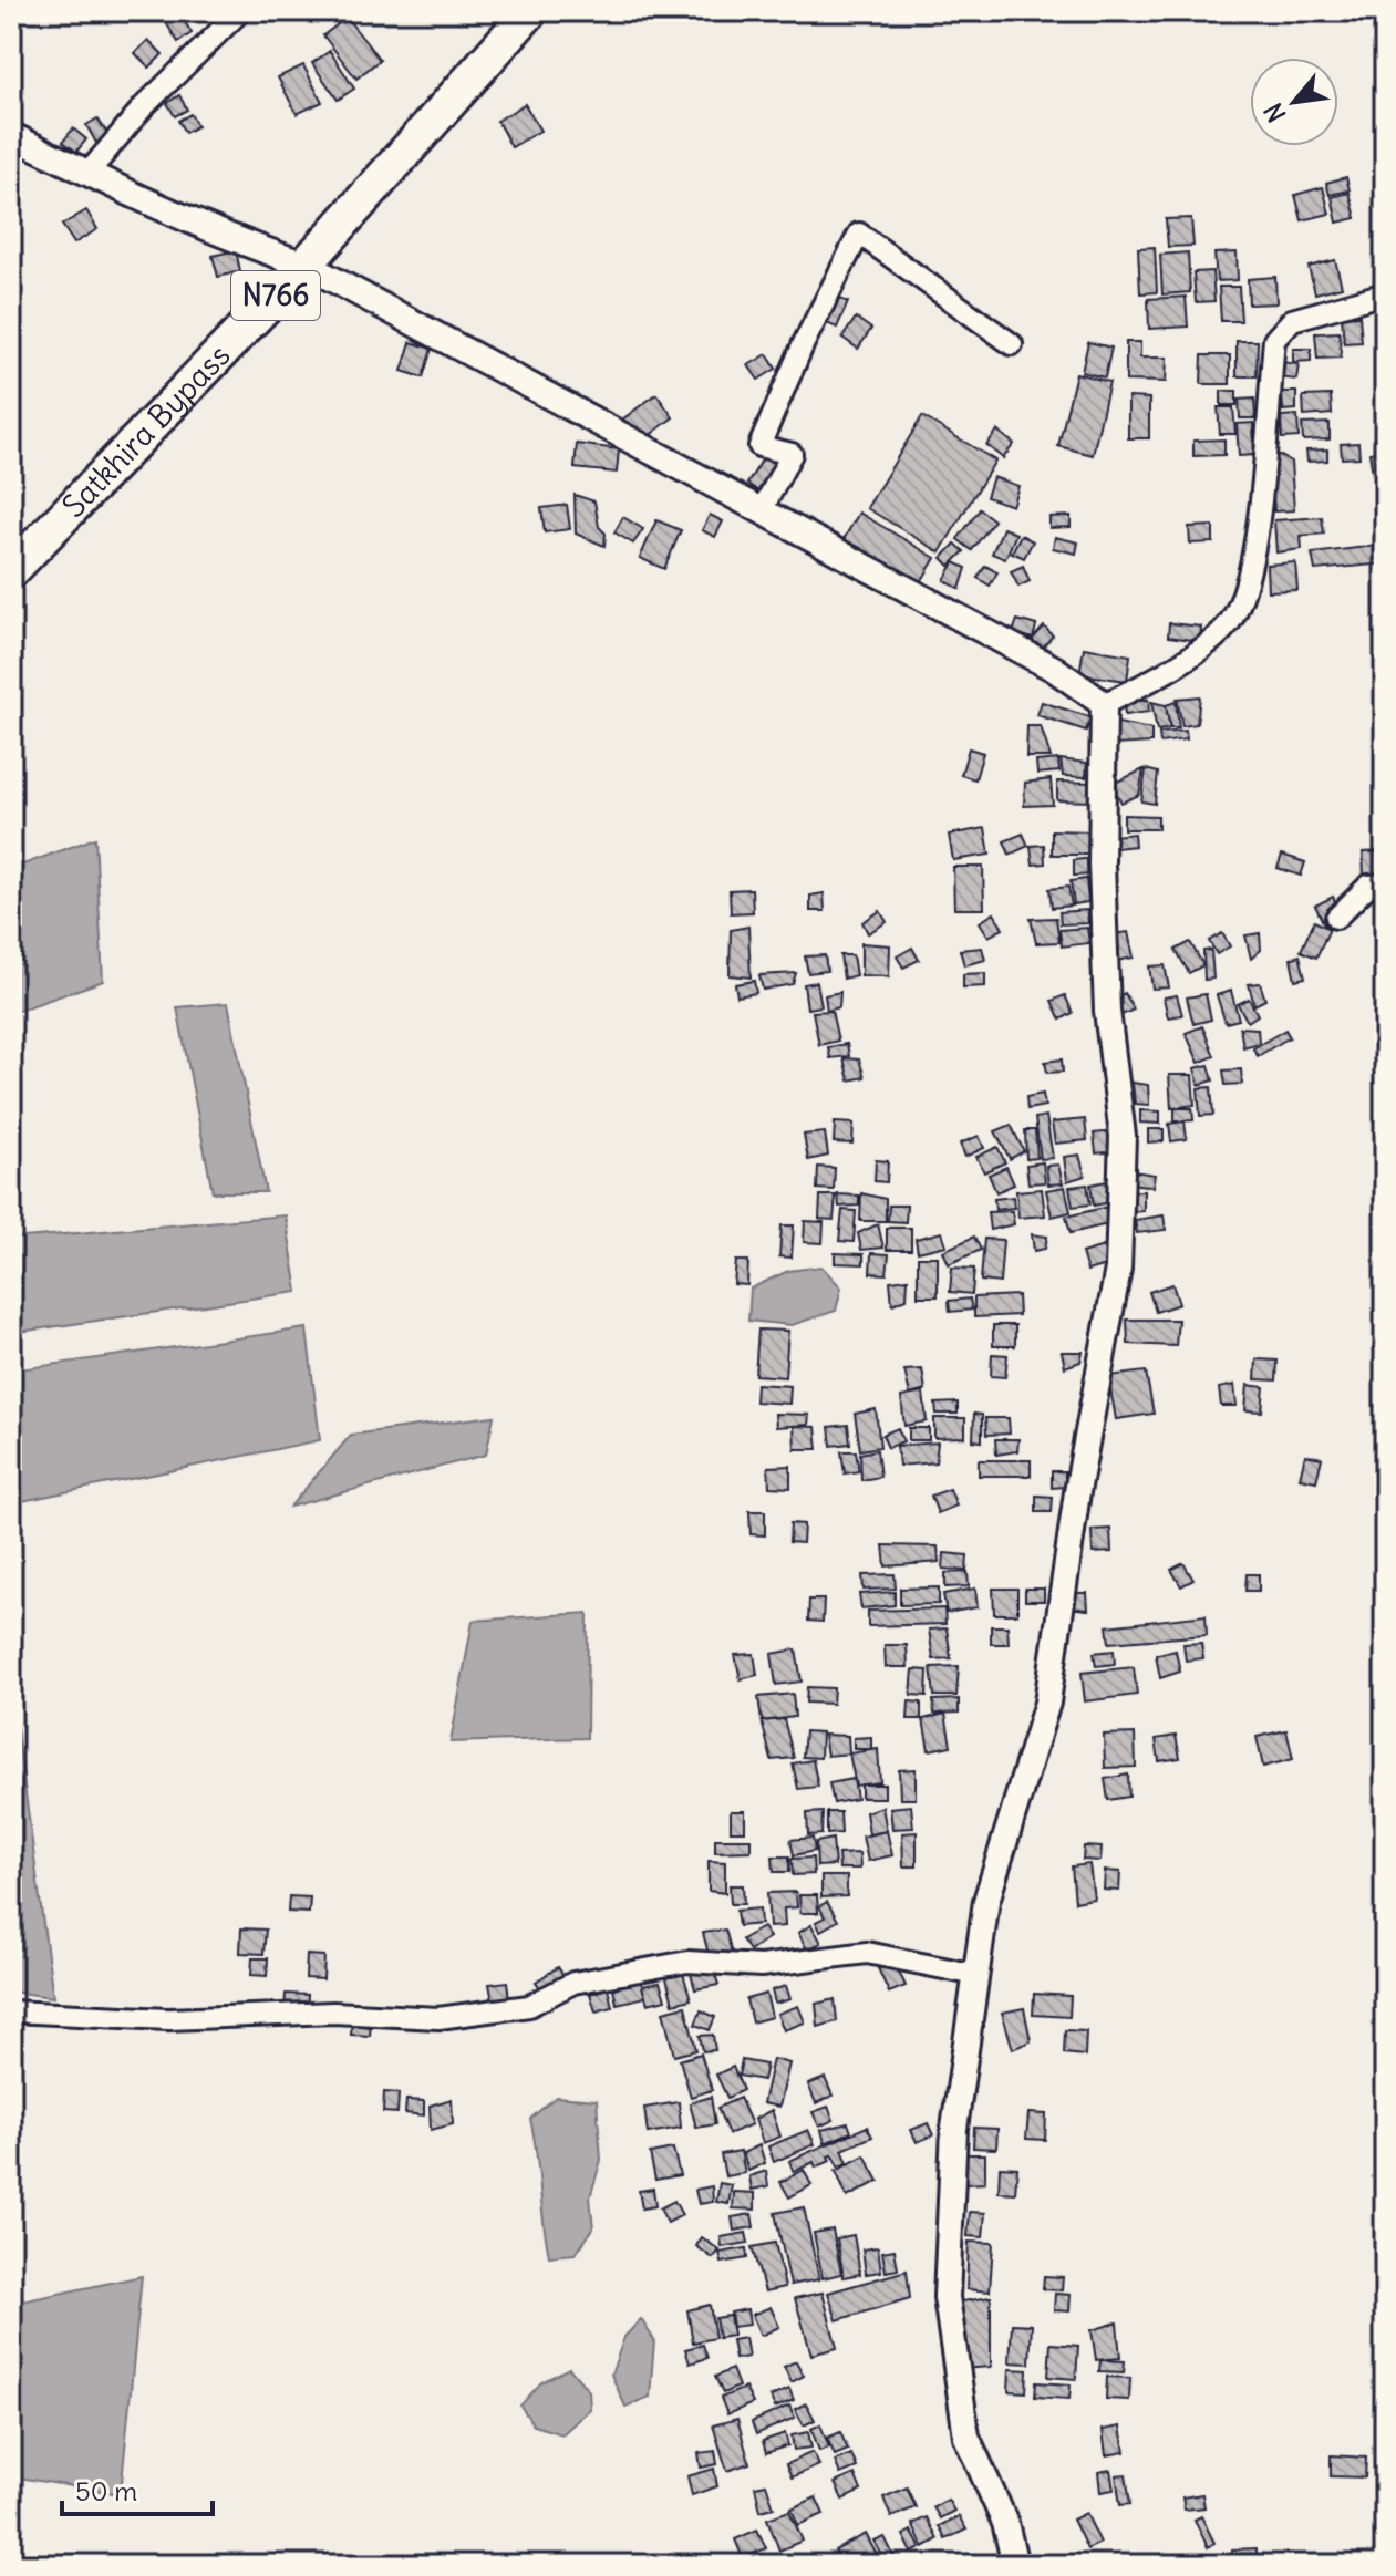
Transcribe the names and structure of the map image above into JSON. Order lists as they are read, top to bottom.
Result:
{
  "streets": {
    "highway": ["N766", "Satkhira Bypass"]
  },
  "scale_bar": "50 m",
  "north": "bottom left"
}
